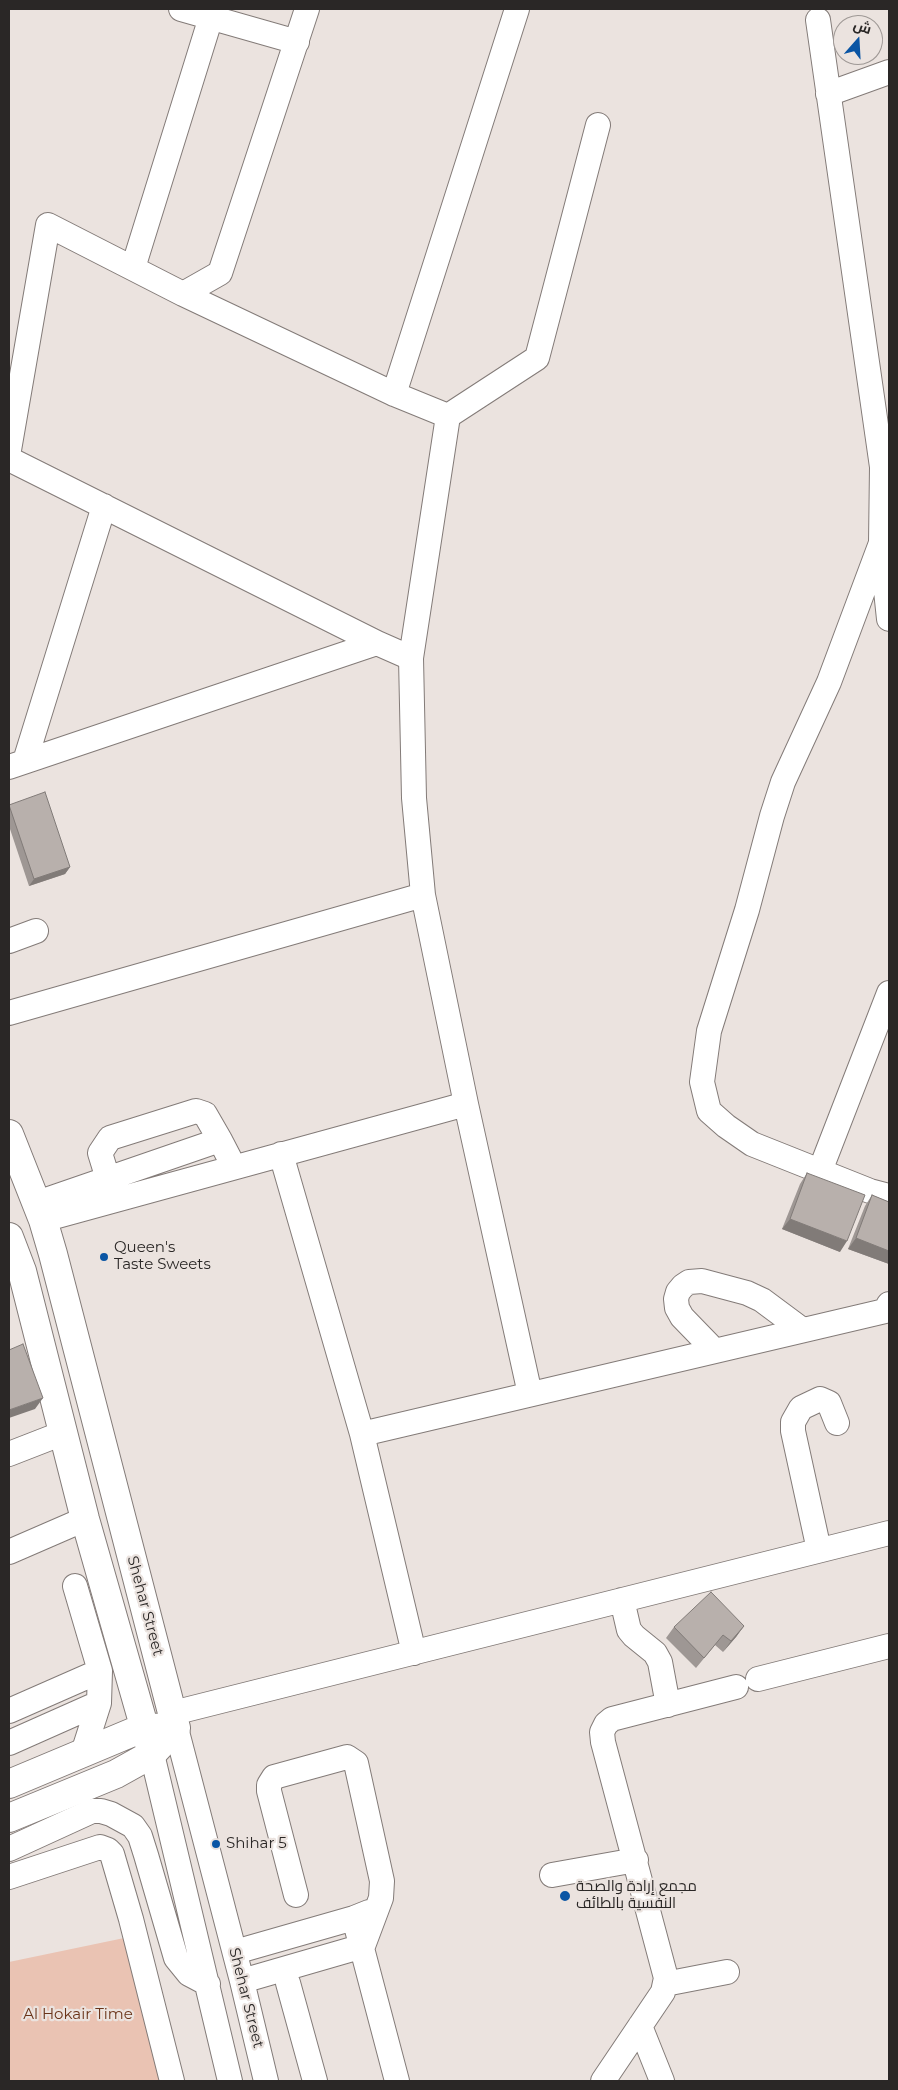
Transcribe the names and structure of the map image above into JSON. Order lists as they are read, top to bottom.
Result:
{
  "streets": {
    "main road": ["Shehar Street"]
  },
  "parks": ["Al Hokair Time"],
  "places": ["Queen's Taste Sweets", "Shihar 5", "مجمع إرادة والصحة النفسية بالطائف"],
  "north": "top"
}
